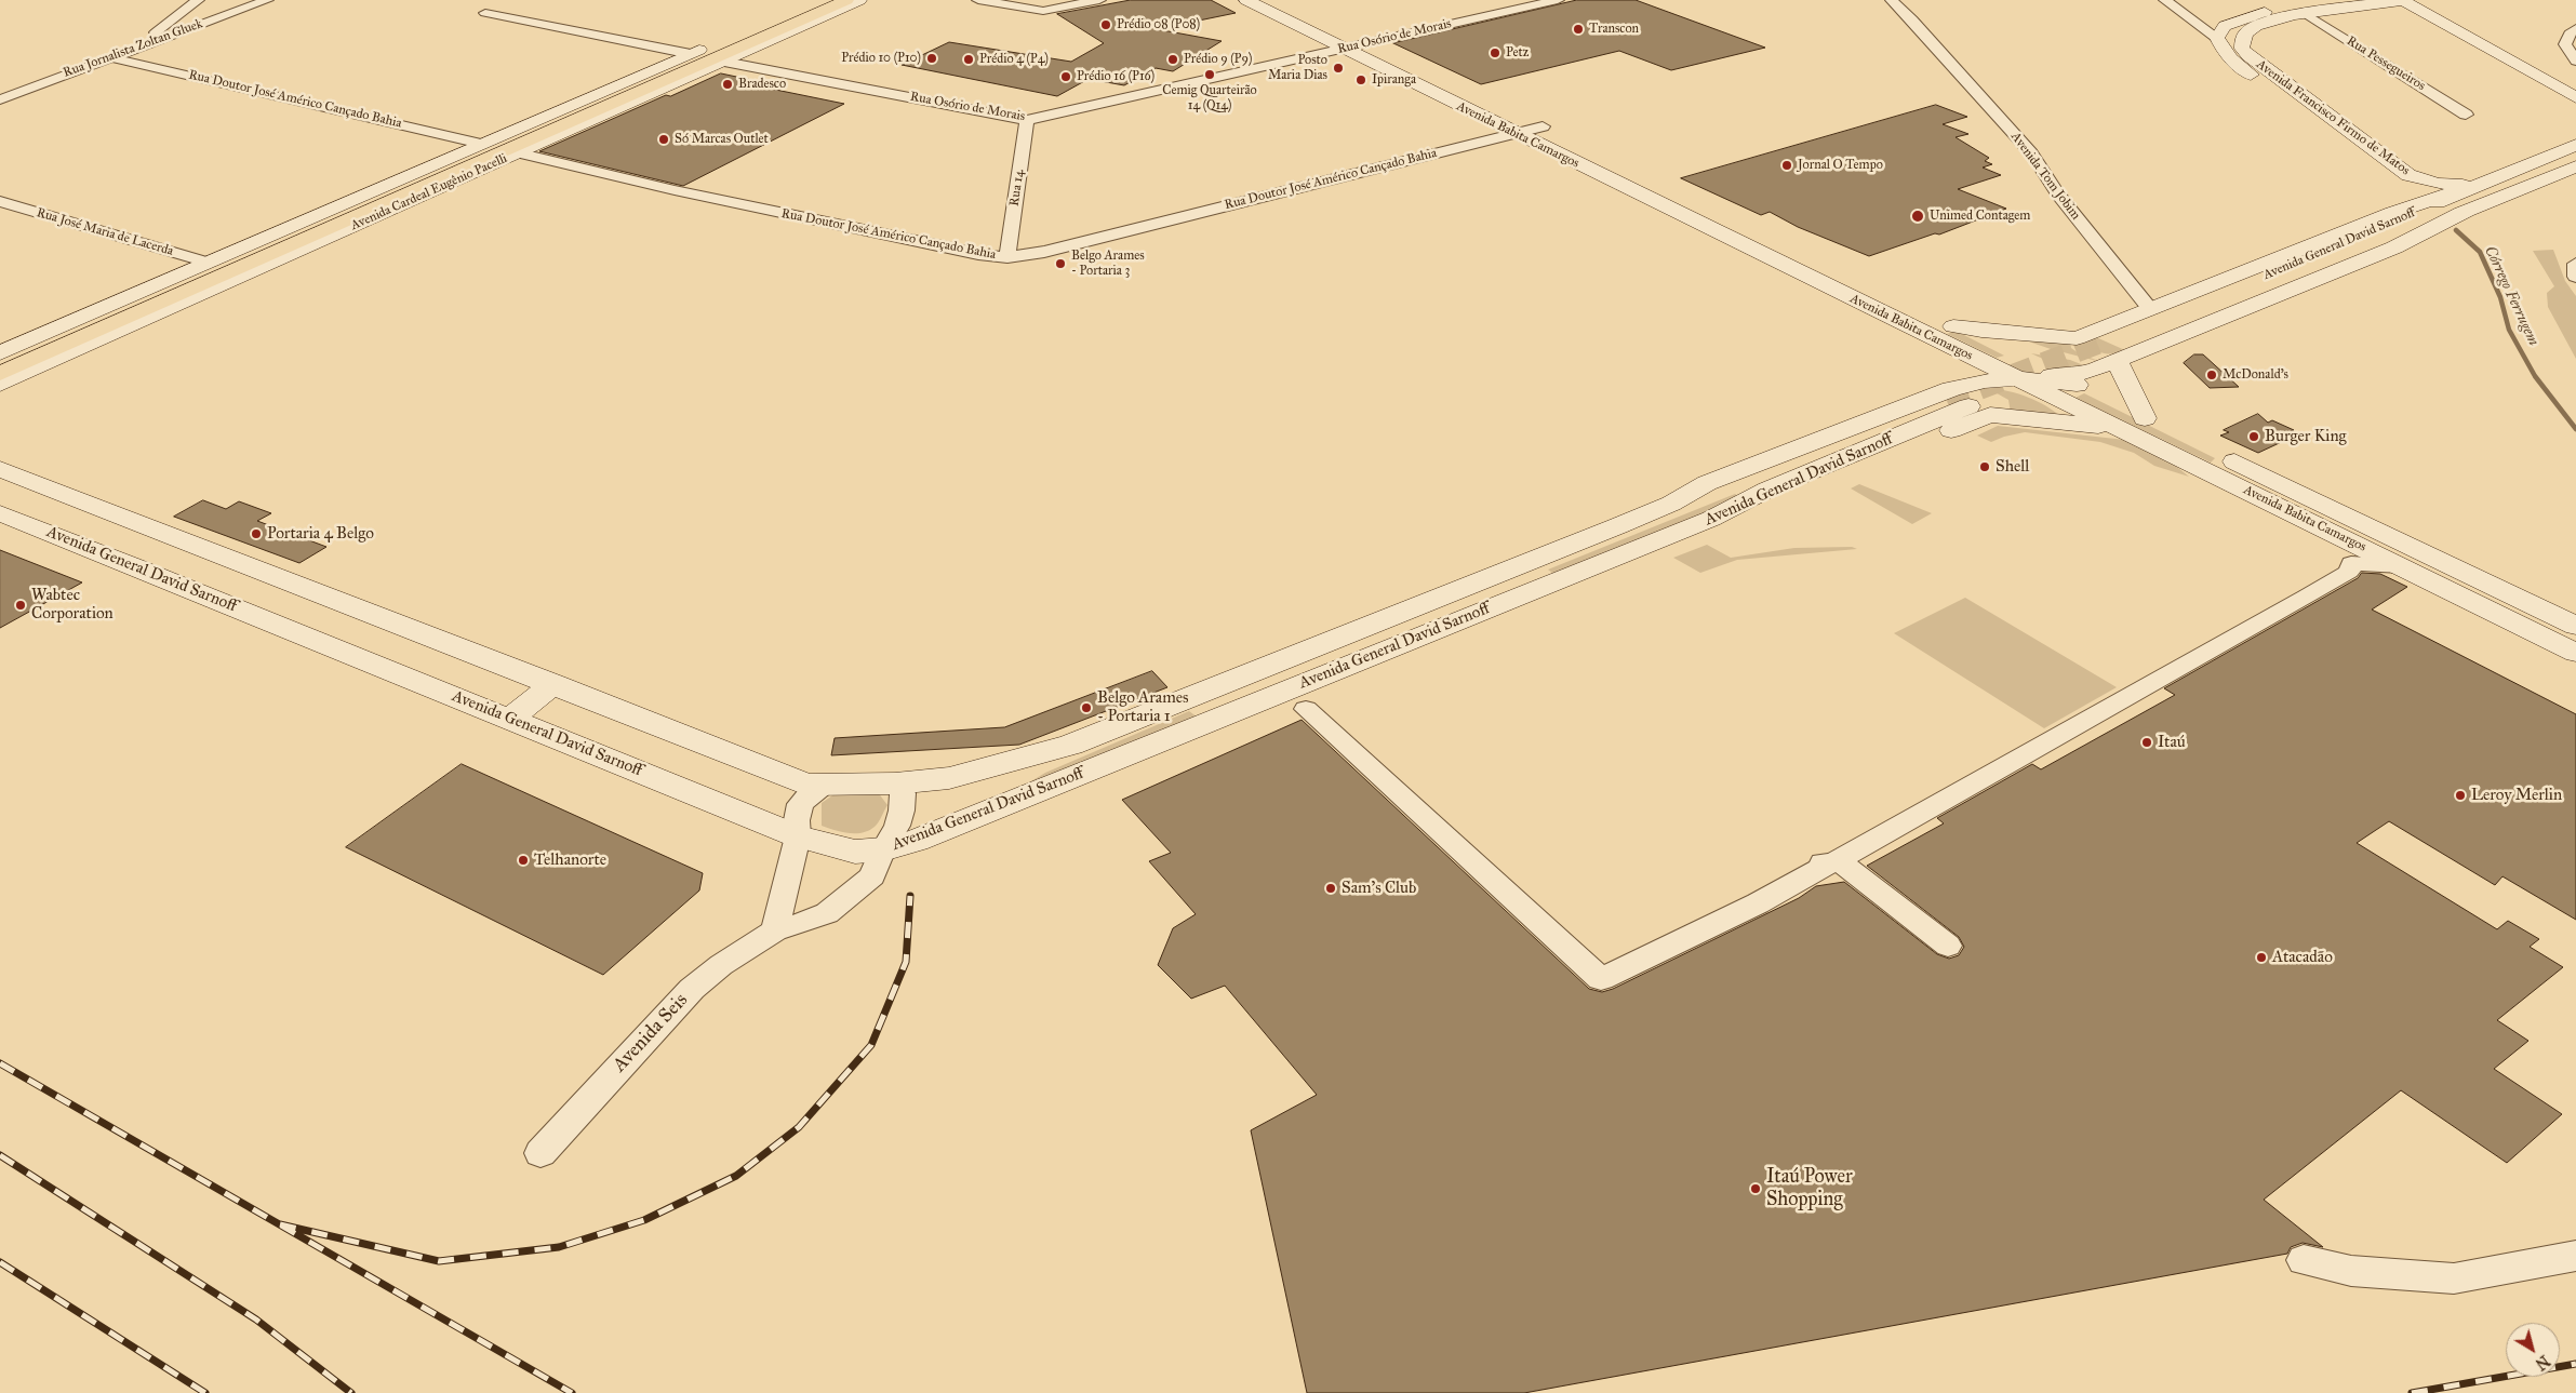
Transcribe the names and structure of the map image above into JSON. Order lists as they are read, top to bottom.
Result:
{
  "streets": {
    "highway": ["Avenida Cardeal Eugênio Pacelli"],
    "main road": ["Avenida Francisco Firmo de Matos", "Avenida Babita Camargos", "Avenida General David Sarnoff"],
    "street": [
      "Rua Osório de Morais",
      "Rua Jornalista Zoltan Gluek",
      "Rua Pessegueiros",
      "Rua Doutor José Américo Cançado Bahia",
      "Avenida Tom Jobim",
      "Rua 14",
      "Rua José Maria de Lacerda",
      "Avenida Seis"
    ]
  },
  "crossings": [
    ["Rua Osório de Morais", "Avenida Babita Camargos"],
    ["Rua Osório de Morais", "Rua 14"],
    ["Rua Osório de Morais", "Avenida Cardeal Eugênio Pacelli"],
    ["Rua Jornalista Zoltan Gluek", "Rua Doutor José Américo Cançado Bahia"],
    ["Rua Pessegueiros", "Avenida Francisco Firmo de Matos"],
    ["Rua Doutor José Américo Cançado Bahia", "Avenida Babita Camargos"],
    ["Rua Doutor José Américo Cançado Bahia", "Rua 14"],
    ["Rua Doutor José Américo Cançado Bahia", "Avenida Cardeal Eugênio Pacelli"],
    ["Avenida Babita Camargos", "Avenida General David Sarnoff"],
    ["Avenida Cardeal Eugênio Pacelli", "Rua José Maria de Lacerda"],
    ["Avenida General David Sarnoff", "Avenida Seis"]
  ],
  "water": ["Córrego Ferrugem"],
  "places": [
    "Prédio 08 (P08)",
    "Transcon",
    "Petz",
    "Prédio 10 (P10)",
    "Prédio 4 (P4)",
    "Prédio 9 (P9)",
    "Posto Maria Dias",
    "Cemig Quarteirão 14 (Q14)",
    "Prédio 16 (P16)",
    "Ipiranga",
    "Bradesco",
    "Só Marcas Outlet",
    "Jornal O Tempo",
    "Unimed Contagem",
    "Belgo Arames - Portaria 3",
    "McDonald's",
    "Burger King",
    "Shell",
    "Portaria 4 Belgo",
    "Wabtec Corporation",
    "Belgo Arames - Portaria 1",
    "Itaú",
    "Leroy Merlin",
    "Telhanorte",
    "Sam's Club",
    "Atacadão",
    "Itaú Power Shopping"
  ],
  "north": "bottom right"
}
